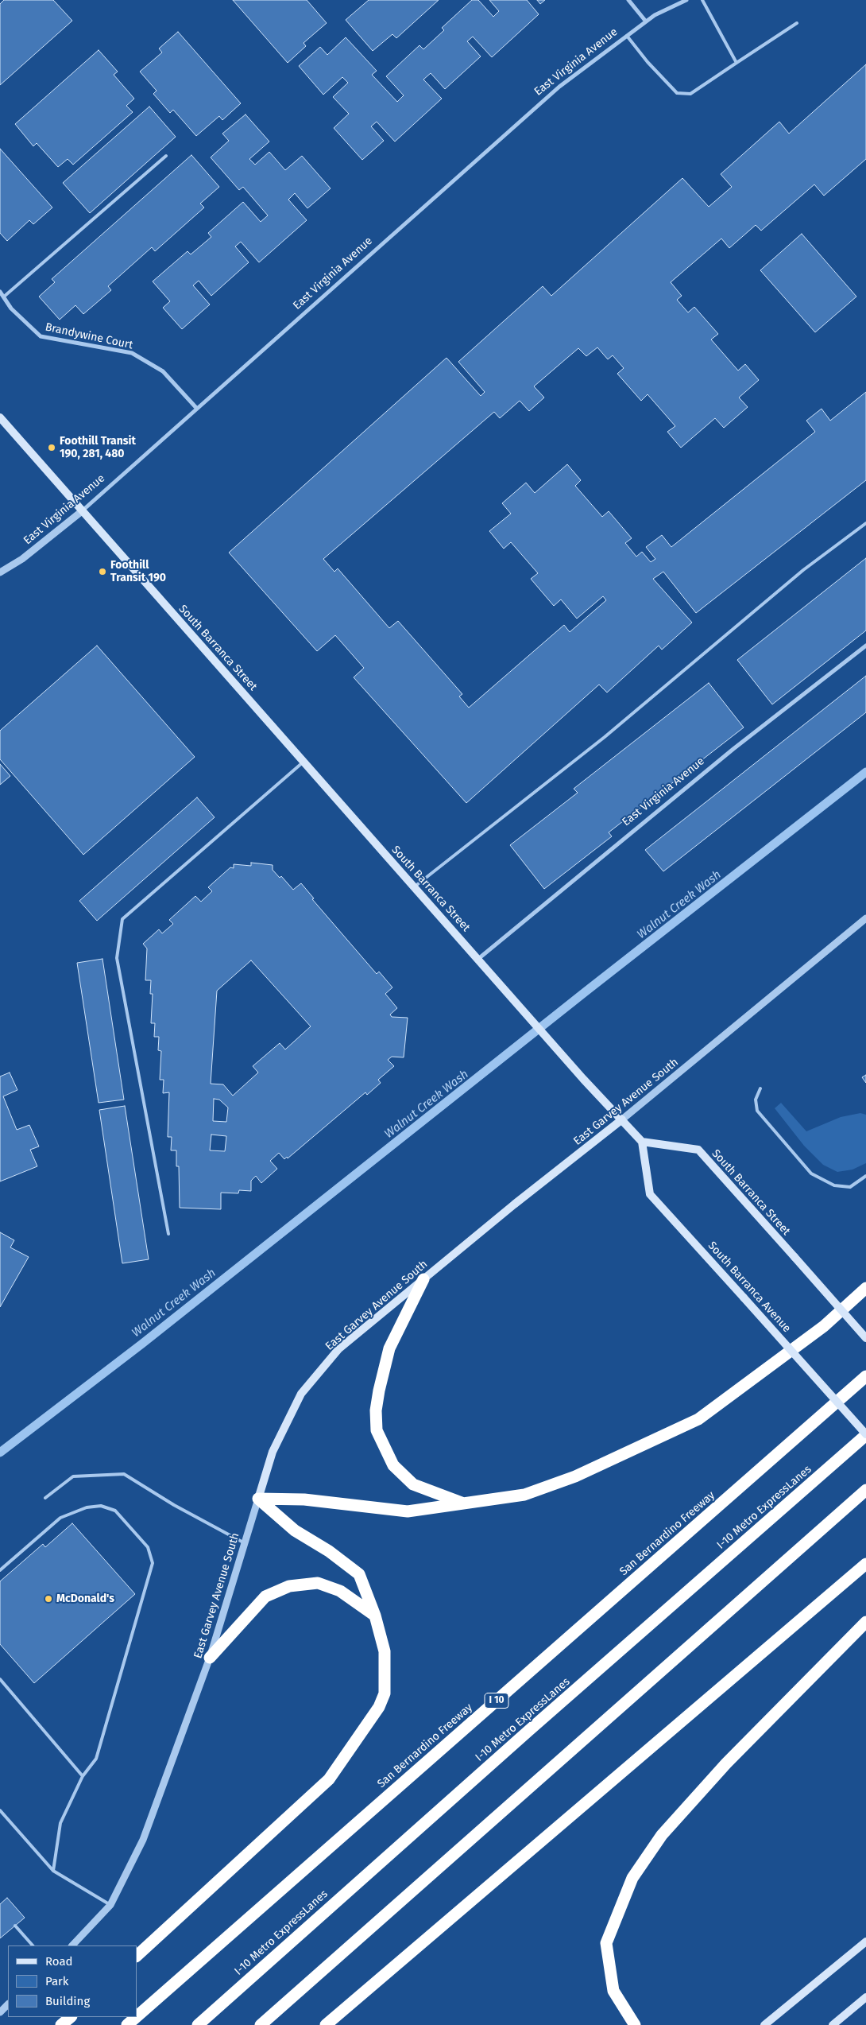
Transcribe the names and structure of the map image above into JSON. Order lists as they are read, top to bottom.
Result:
{
  "streets": {
    "highway": ["I-10 Metro ExpressLanes", "San Bernardino Freeway", "I 10"],
    "main road": ["South Barranca Street", "East Garvey Avenue South", "South Barranca Avenue"],
    "street": ["East Virginia Avenue", "Brandywine Court"]
  },
  "crossings": [
    ["East Virginia Avenue", "Brandywine Court"],
    ["East Virginia Avenue", "South Barranca Street"],
    ["South Barranca Street", "East Garvey Avenue South"],
    ["South Barranca Street", "South Barranca Avenue"],
    ["South Barranca Avenue", "I-10 Metro ExpressLanes"]
  ],
  "water": ["Walnut Creek Wash"],
  "places": ["Foothill Transit 190, 281, 480", "Foothill Transit 190", "McDonald's"],
  "legend": ["Road", "Park", "Building"]
}
